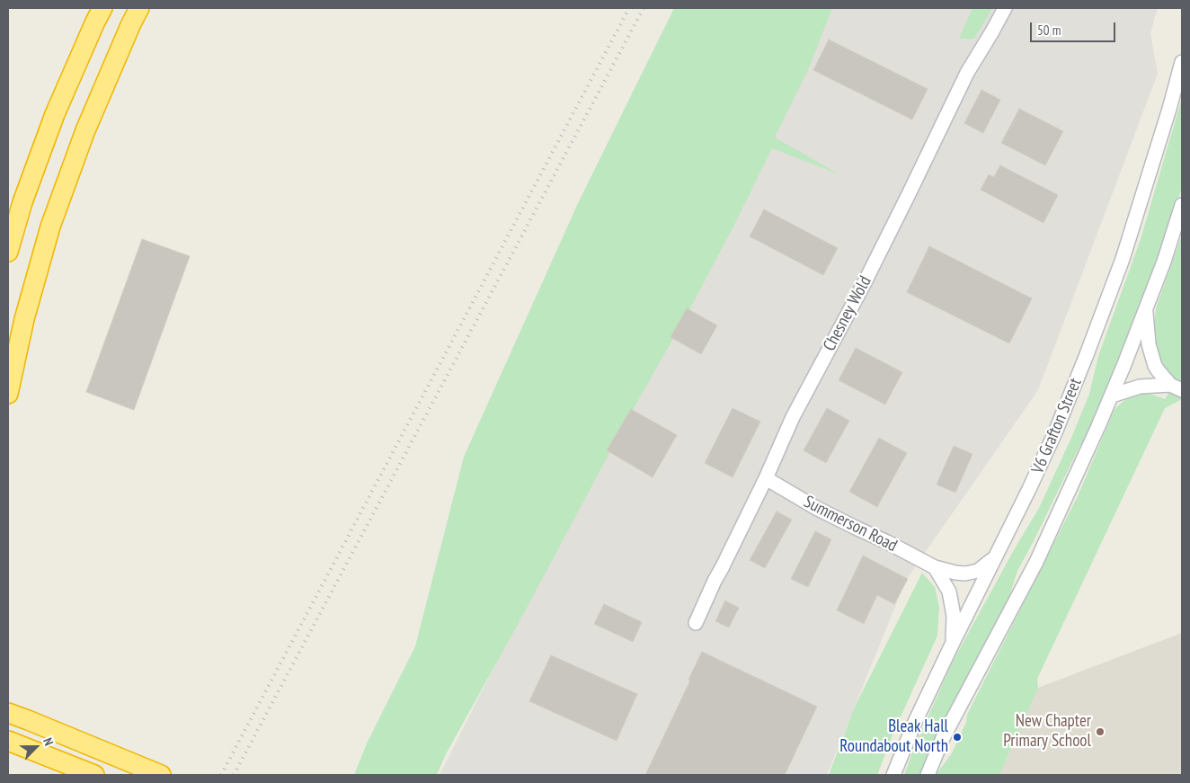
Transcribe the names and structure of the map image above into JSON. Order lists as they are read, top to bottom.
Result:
{
  "streets": {
    "street": ["Chesney Wold", "V6 Grafton Street", "Summerson Road"]
  },
  "crossings": [
    ["Chesney Wold", "Summerson Road"],
    ["V6 Grafton Street", "Summerson Road"]
  ],
  "places": ["New Chapter Primary School", "Bleak Hall Roundabout North"],
  "scale_bar": "50 m",
  "north": "top right"
}
